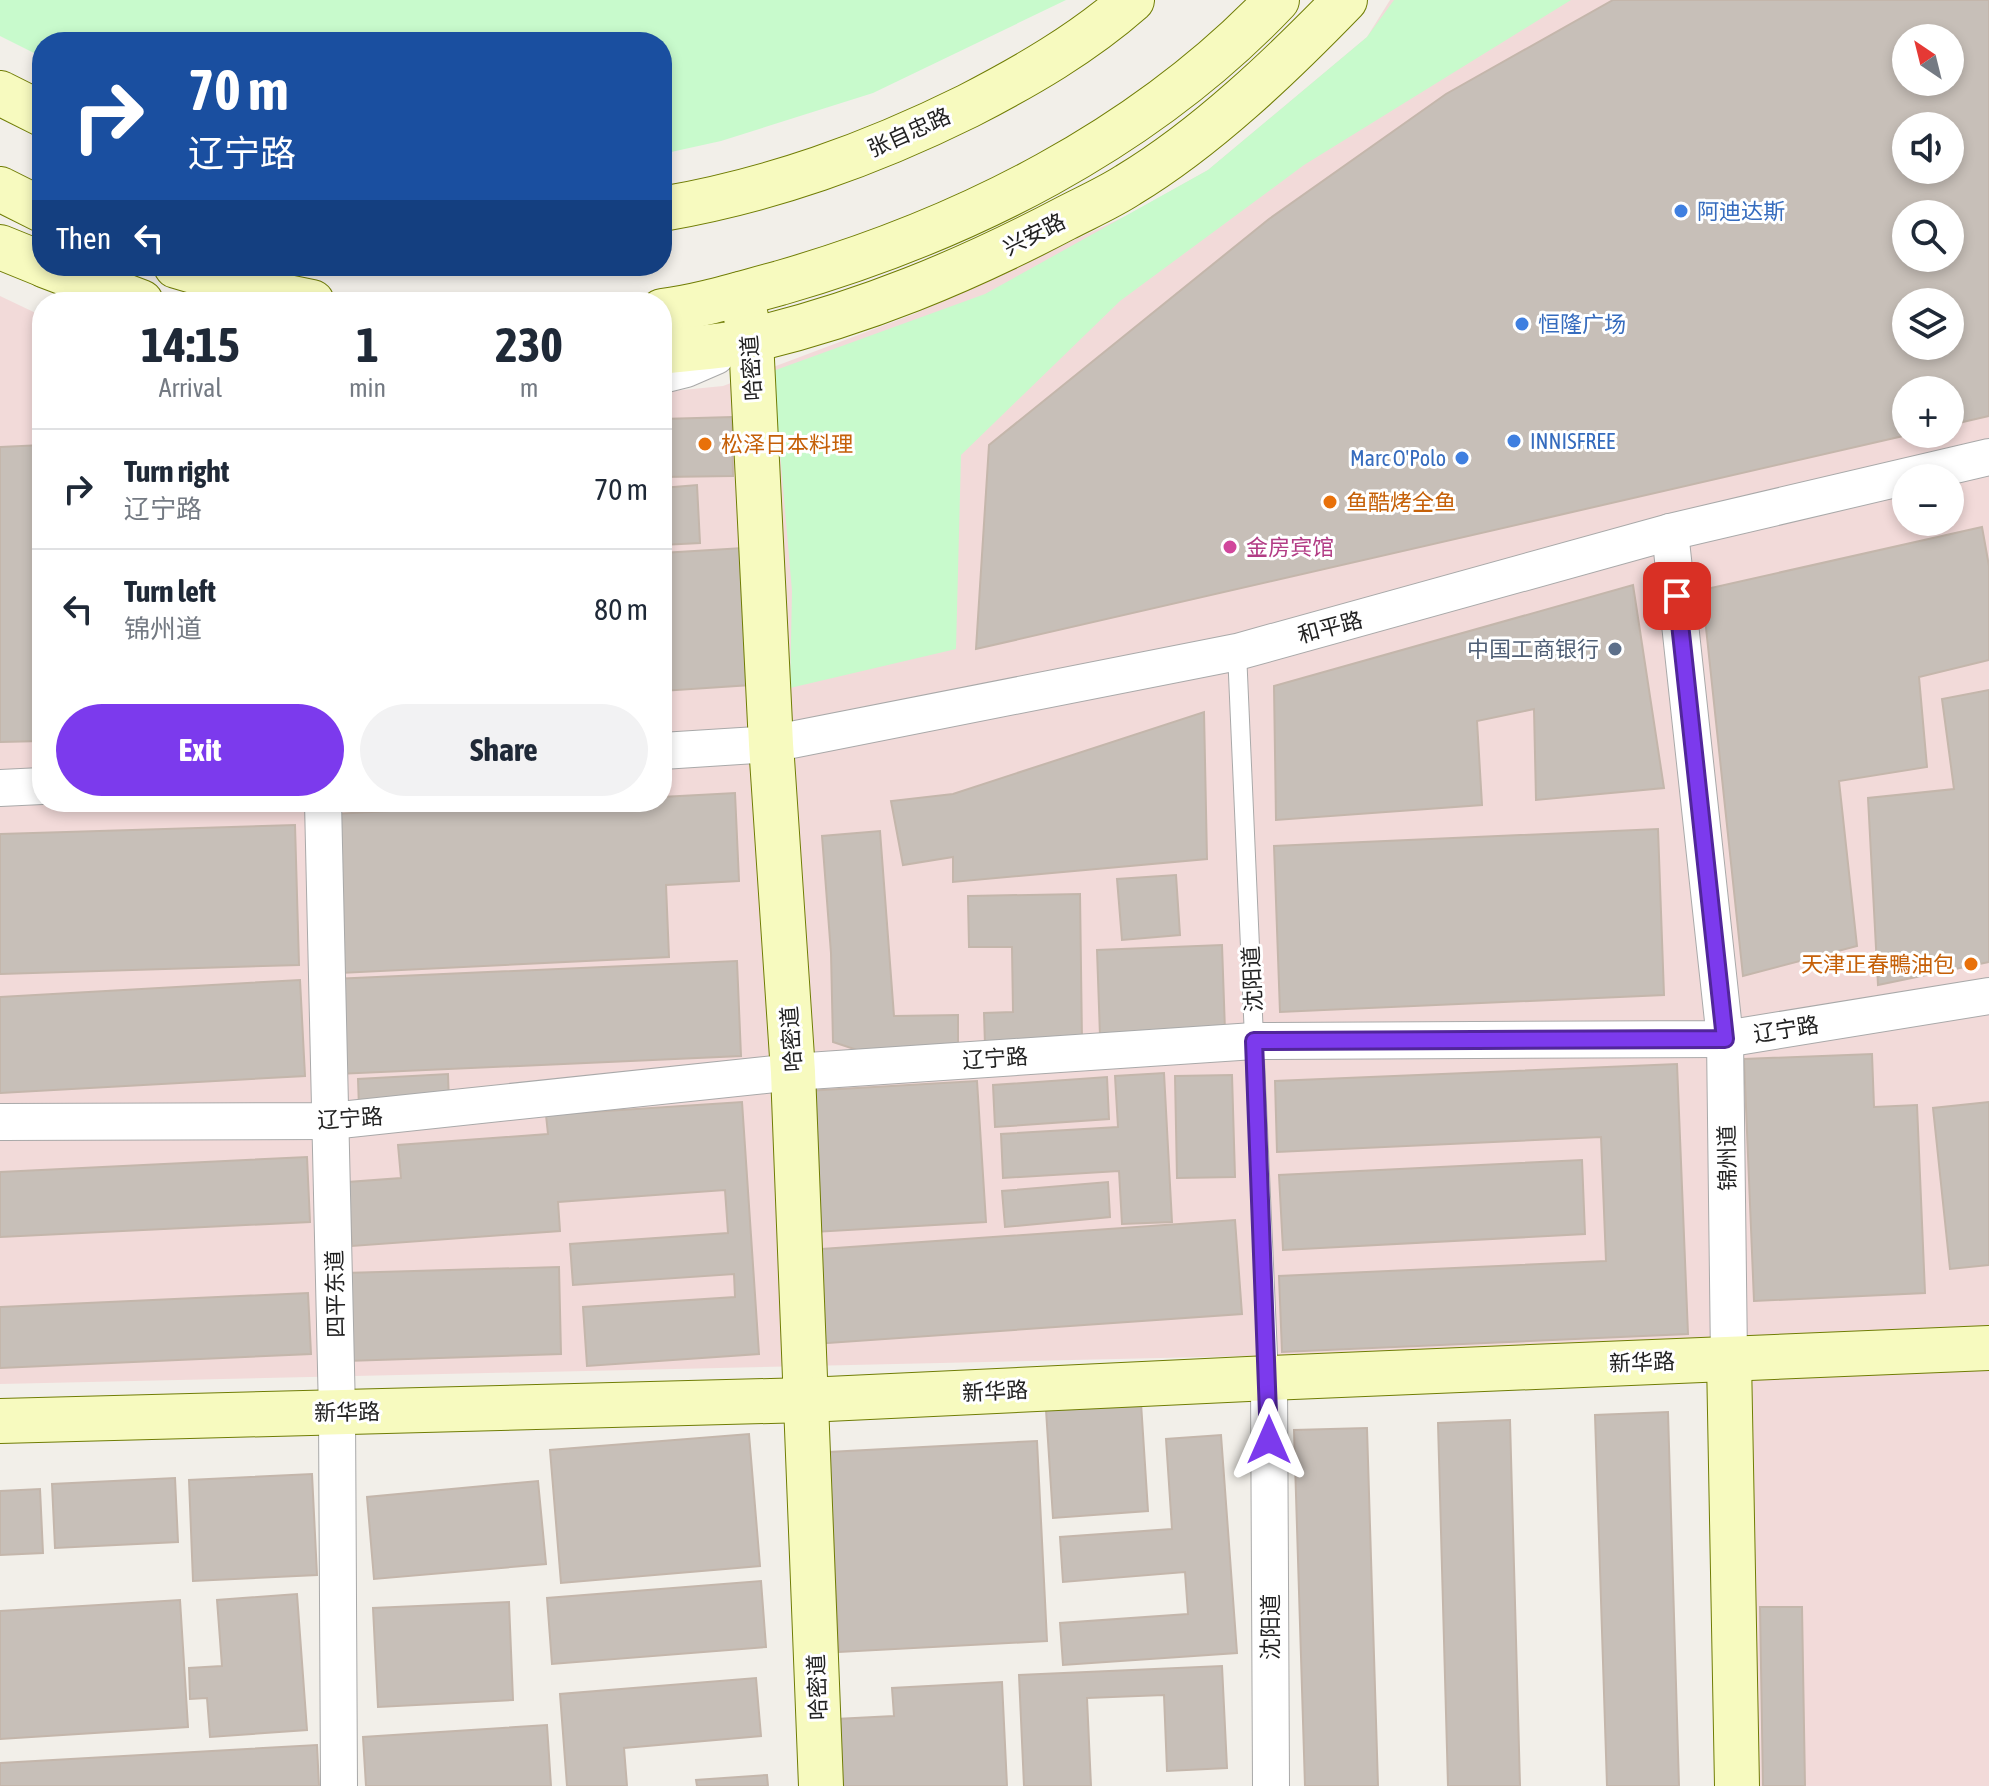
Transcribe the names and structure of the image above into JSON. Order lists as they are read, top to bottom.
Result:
{
  "streets": {
    "street": [
      "张自忠路",
      "兴安路",
      "哈密道",
      "和平路",
      "沈阳道",
      "辽宁路",
      "锦州道",
      "四平东道",
      "新华路"
    ]
  },
  "crossings": [
    ["兴安路", "哈密道"],
    ["哈密道", "和平路"],
    ["哈密道", "辽宁路"],
    ["哈密道", "新华路"],
    ["和平路", "沈阳道"],
    ["和平路", "锦州道"],
    ["沈阳道", "辽宁路"],
    ["沈阳道", "新华路"],
    ["辽宁路", "锦州道"],
    ["辽宁路", "四平东道"],
    ["锦州道", "新华路"],
    ["四平东道", "新华路"]
  ],
  "places": [
    "阿迪达斯",
    "恒隆广场",
    "INNISFREE",
    "松泽日本料理",
    "Marc O'Polo",
    "鱼酷烤全鱼",
    "金房宾馆",
    "中国工商银行",
    "天津正春鴨油包"
  ],
  "north": "top left",
  "page": {
    "map_buttons": ["+", "−"],
    "turn": ["70 m", "辽宁路"],
    "then": "Then",
    "eta": [
      "14:15",
      "Arrival",
      "1",
      "min",
      "230",
      "m"
    ],
    "list": [
      {
        "name": "Turn right",
        "note": "辽宁路",
        "value": "70 m"
      },
      {
        "name": "Turn left",
        "note": "锦州道",
        "value": "80 m"
      }
    ],
    "buttons": ["Exit", "Share"]
  }
}
